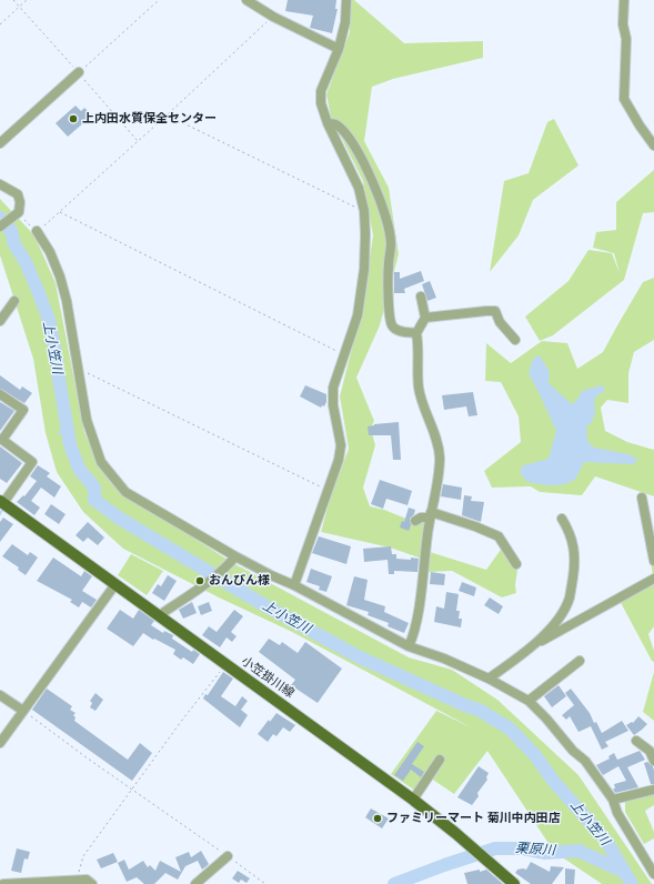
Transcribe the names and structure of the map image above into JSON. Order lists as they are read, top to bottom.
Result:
{
  "streets": {
    "main road": ["小笠掛川線"]
  },
  "water": ["上小笠川", "栗原川"],
  "places": ["上内田水質保全センター", "おんびん様", "ファミリーマート 菊川中内田店"]
}
